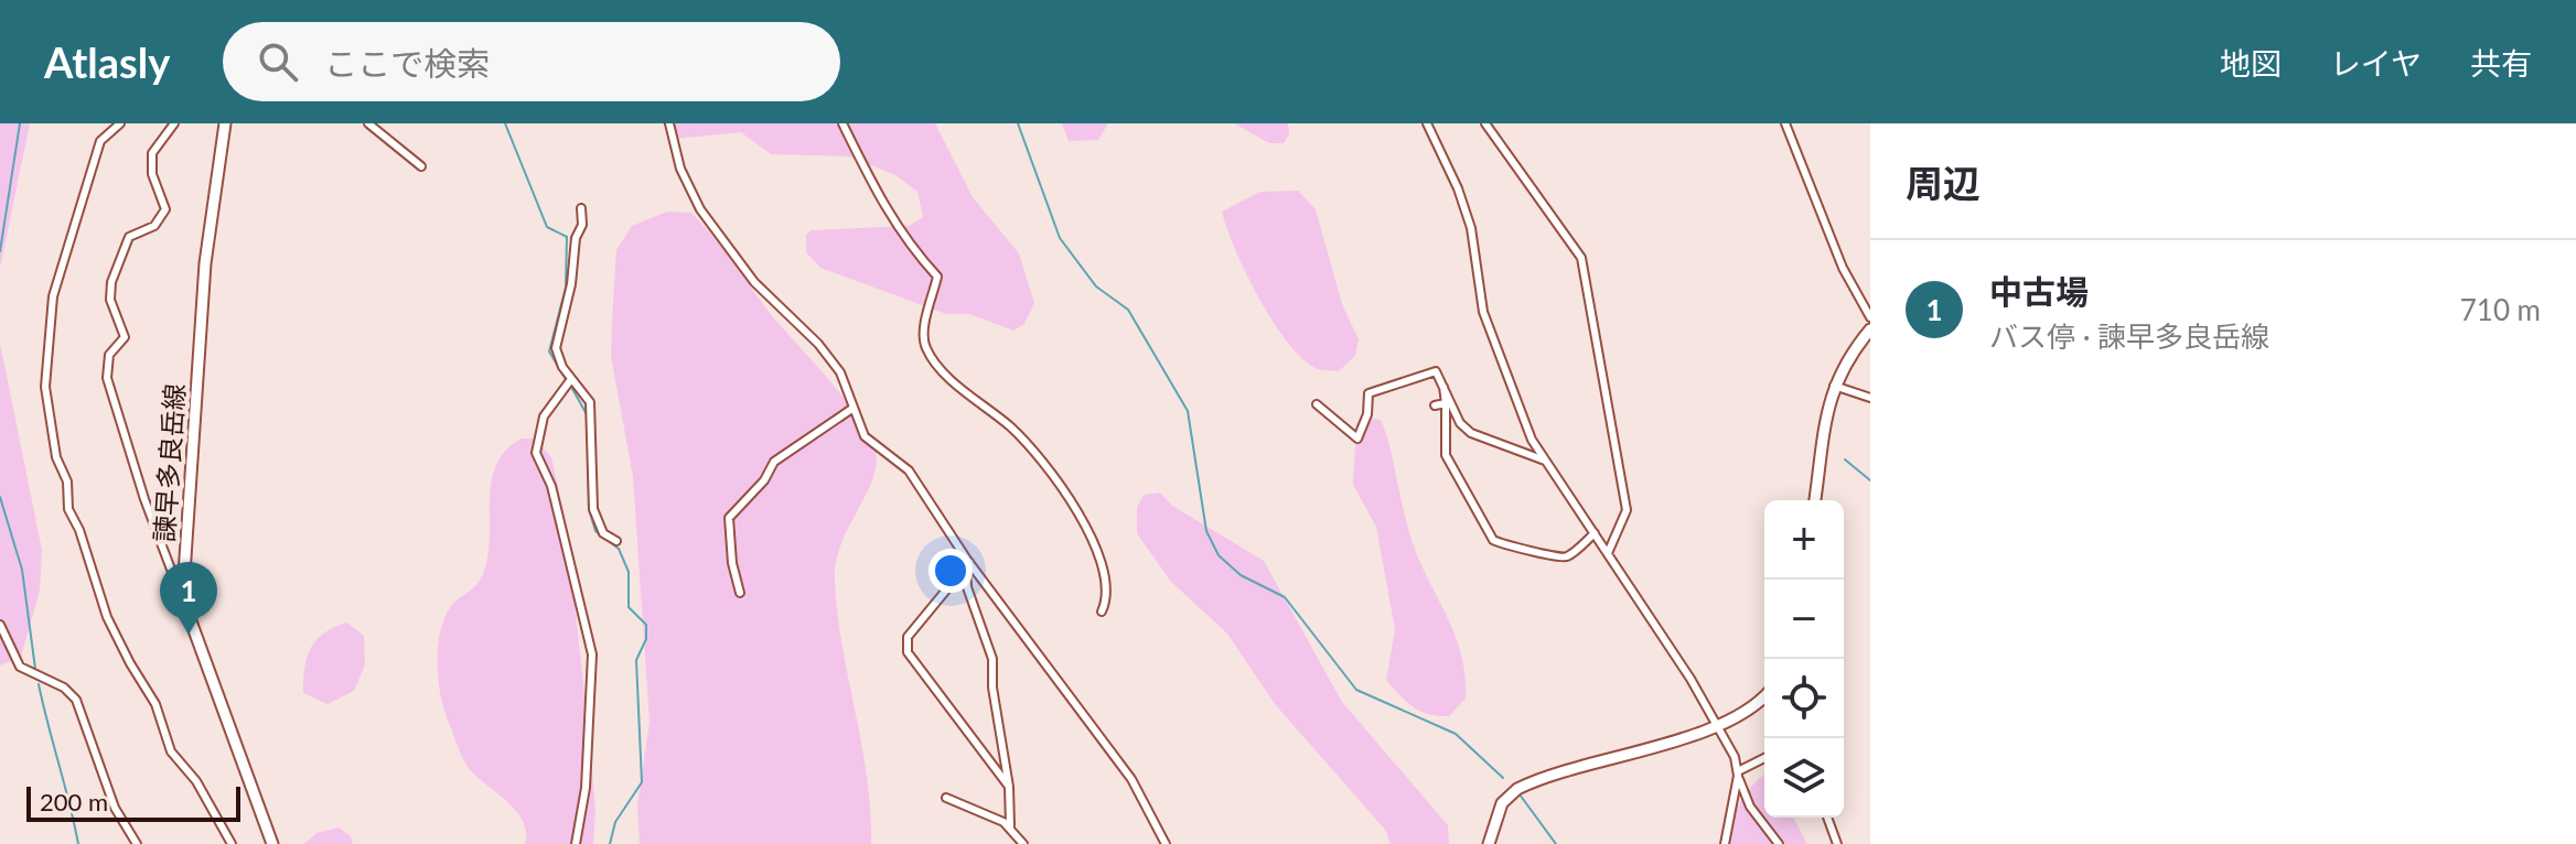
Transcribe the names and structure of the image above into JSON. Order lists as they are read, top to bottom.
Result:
{
  "streets": {
    "main road": ["諫早多良岳線"]
  },
  "scale_bar": "200 m",
  "page": {
    "header": "Atlasly",
    "search": "ここで検索",
    "nav": ["地図", "レイヤ", "共有"],
    "heading": "周辺",
    "list": [
      {
        "mark": "1",
        "name": "中古場",
        "note": "バス停 · 諫早多良岳線",
        "value": "710 m"
      }
    ],
    "map_buttons": ["+", "−"],
    "pins": "1",
    "scale": "200 m"
  }
}
